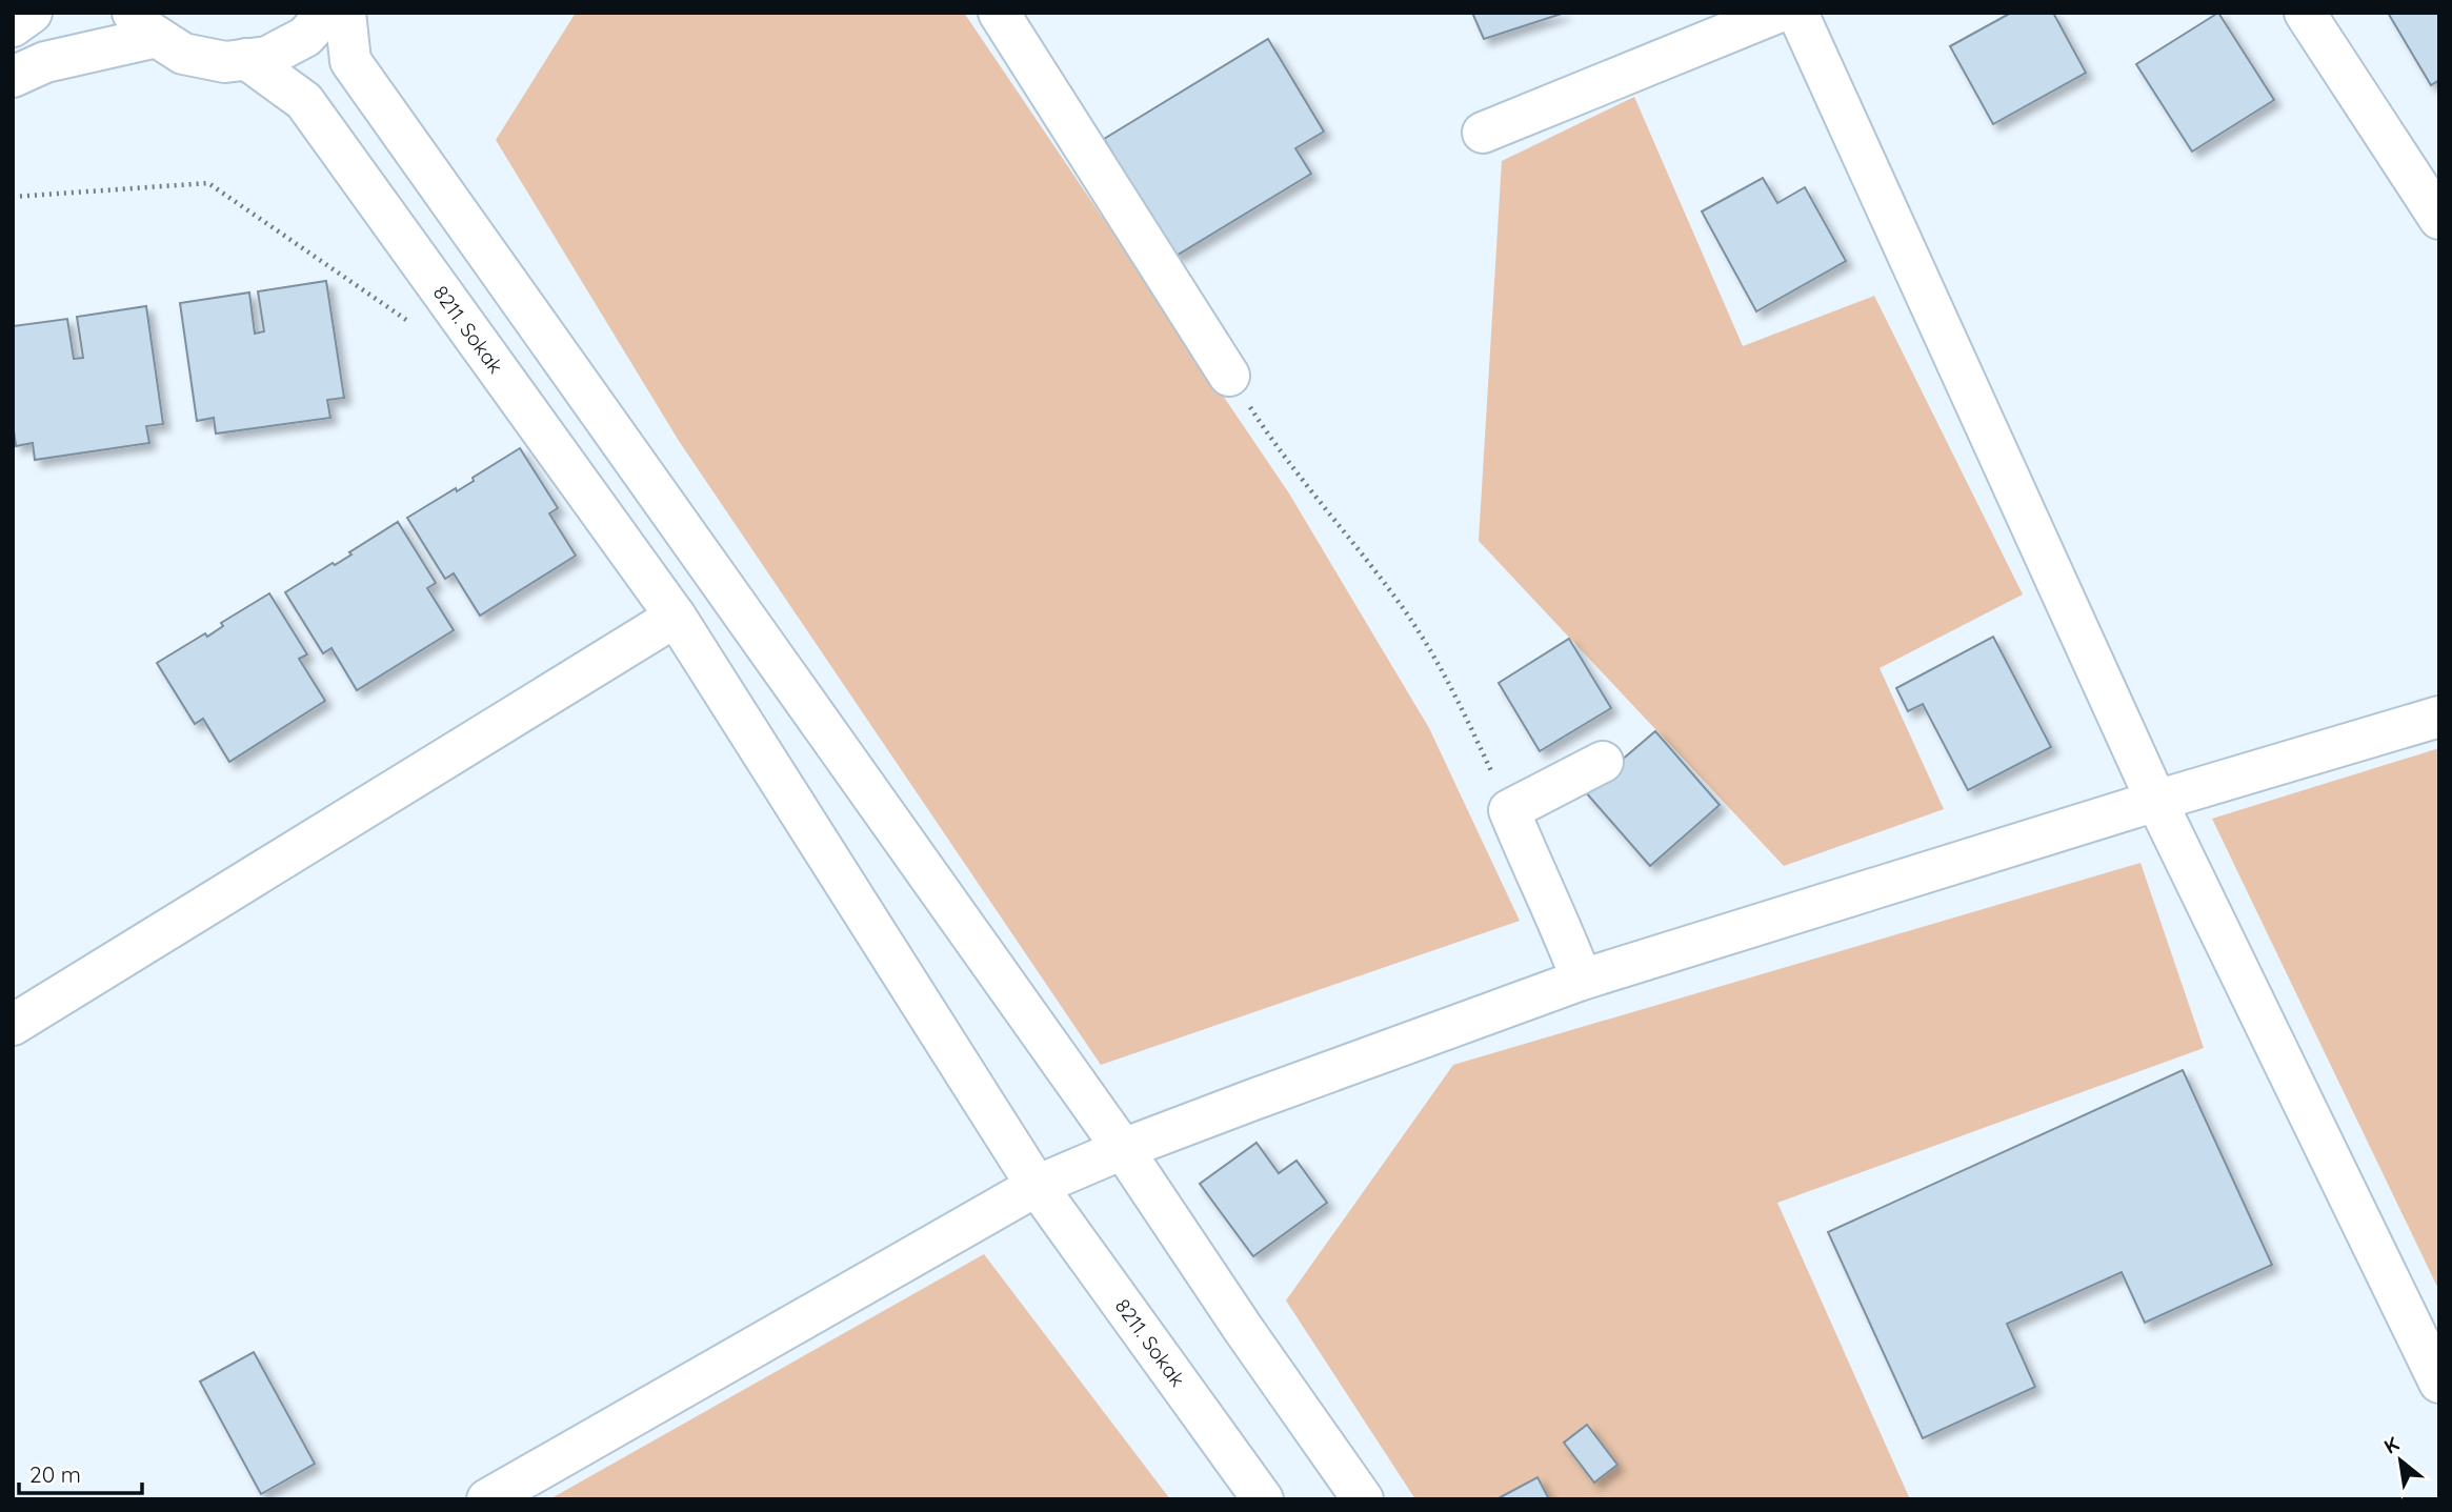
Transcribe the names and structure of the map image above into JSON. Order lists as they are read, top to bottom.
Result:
{
  "streets": {
    "street": ["8211. Sokak"]
  },
  "scale_bar": "20 m",
  "north": "top left"
}
